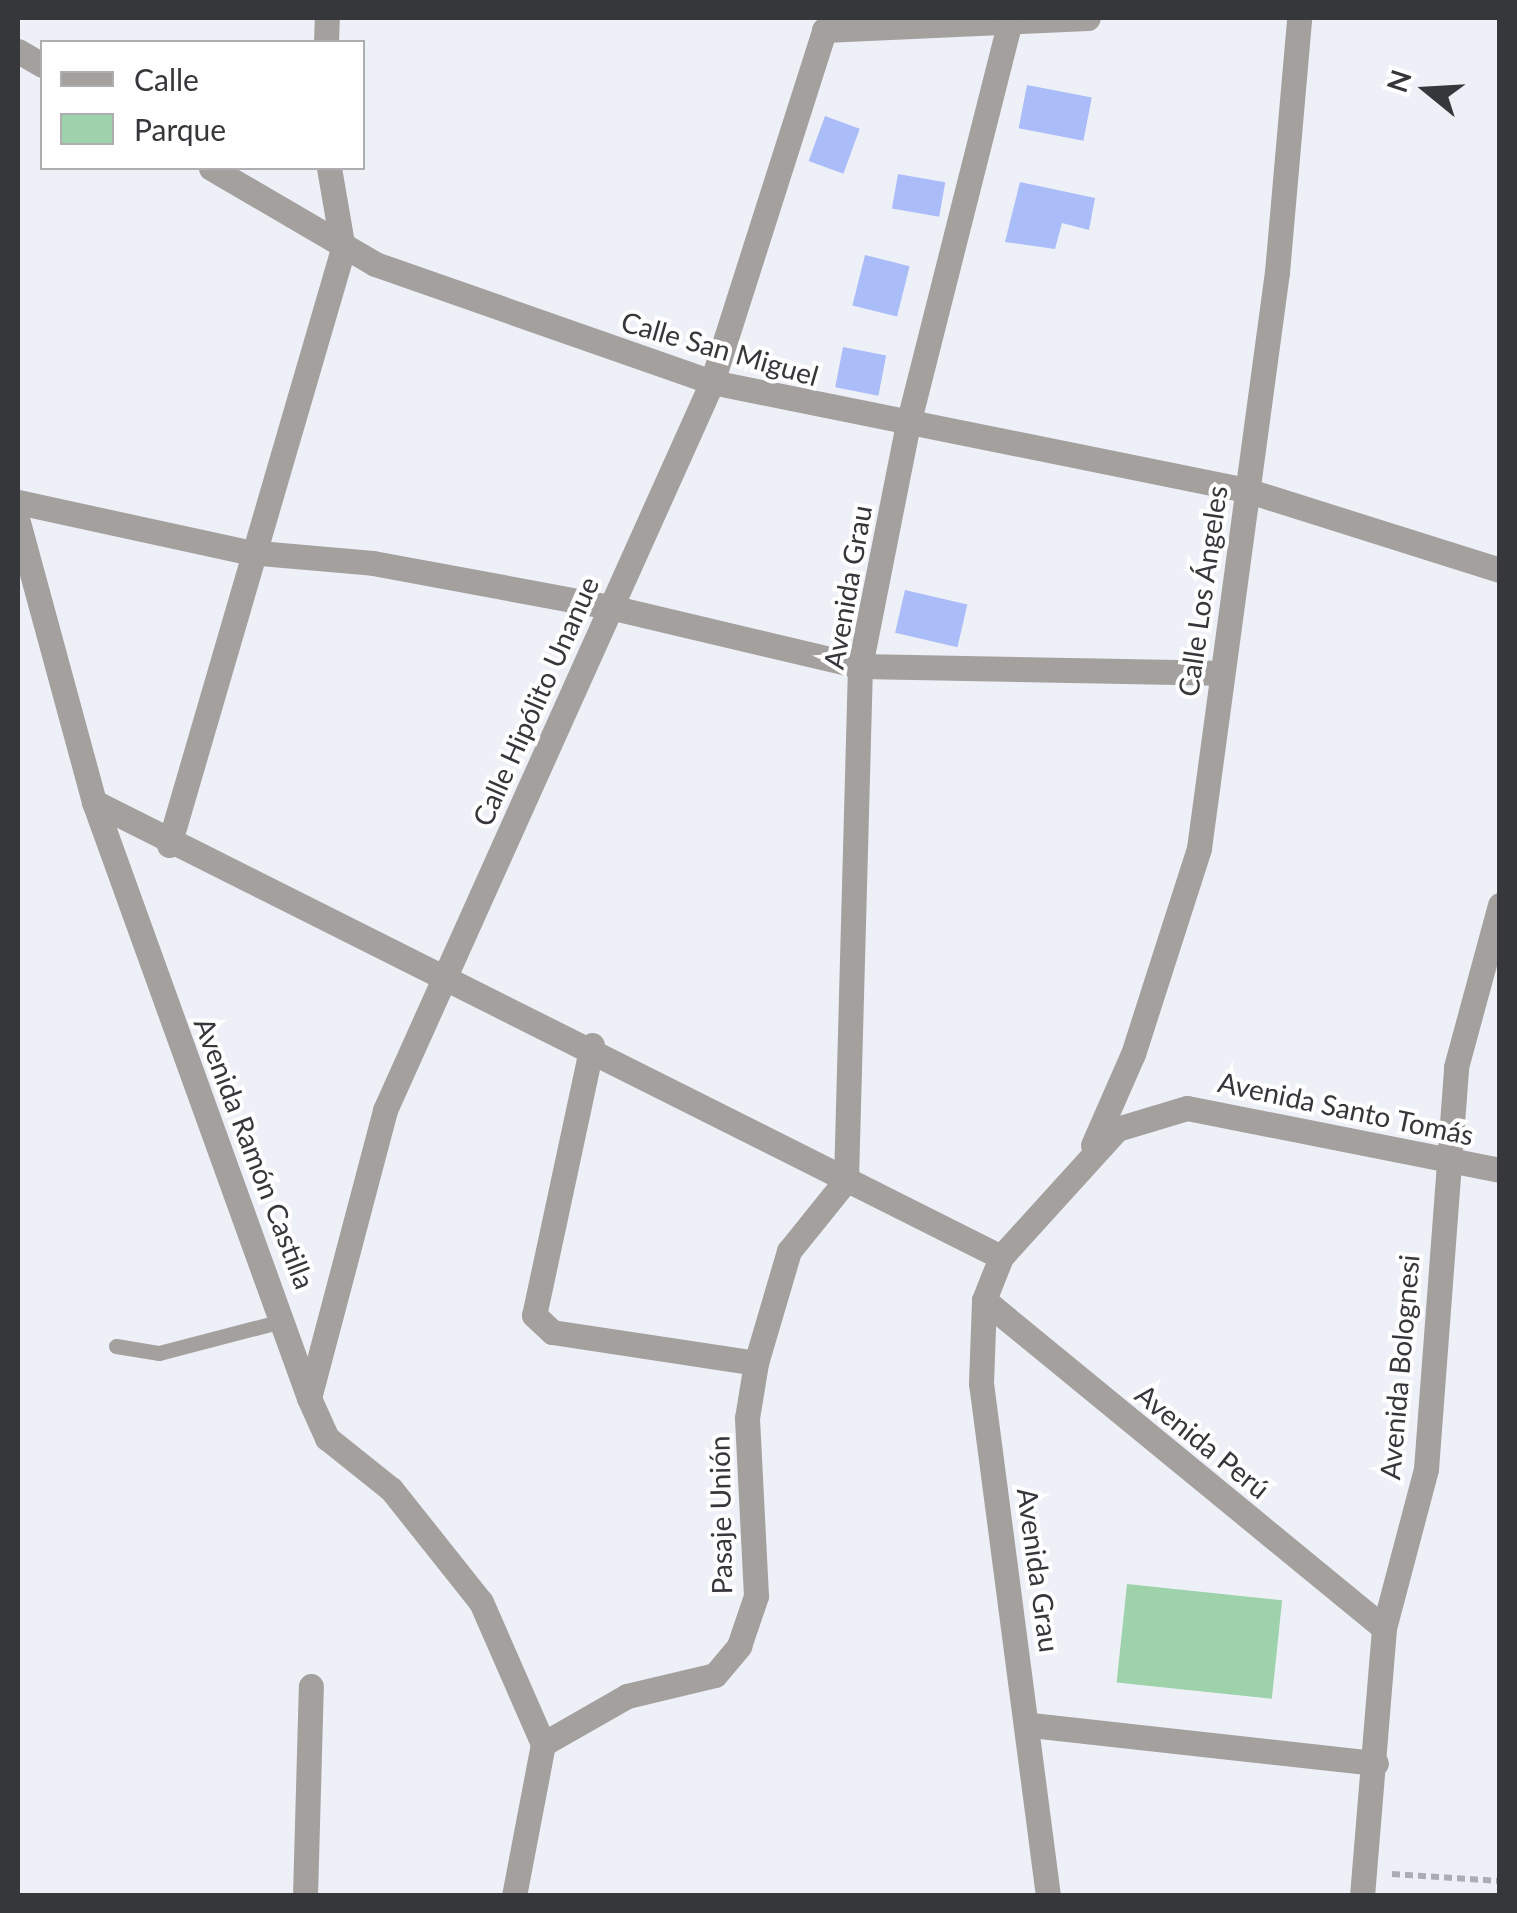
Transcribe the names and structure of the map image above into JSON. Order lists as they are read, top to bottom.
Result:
{
  "streets": {
    "street": [
      "Calle San Miguel",
      "Avenida Grau",
      "Calle Los Ángeles",
      "Calle Hipólito Unanue",
      "Avenida Santo Tomás",
      "Avenida Ramón Castilla",
      "Avenida Bolognesi",
      "Avenida Perú",
      "Pasaje Unión"
    ]
  },
  "crossings": [
    ["Calle San Miguel", "Avenida Grau"],
    ["Calle San Miguel", "Calle Los Ángeles"],
    ["Calle San Miguel", "Calle Hipólito Unanue"],
    ["Avenida Grau", "Calle Hipólito Unanue"],
    ["Avenida Grau", "Avenida Santo Tomás"],
    ["Avenida Grau", "Avenida Perú"],
    ["Avenida Grau", "Pasaje Unión"],
    ["Calle Los Ángeles", "Avenida Santo Tomás"],
    ["Calle Hipólito Unanue", "Avenida Ramón Castilla"],
    ["Avenida Santo Tomás", "Avenida Bolognesi"],
    ["Avenida Ramón Castilla", "Pasaje Unión"],
    ["Avenida Bolognesi", "Avenida Perú"]
  ],
  "legend": ["Calle", "Parque"],
  "north": "left"
}
